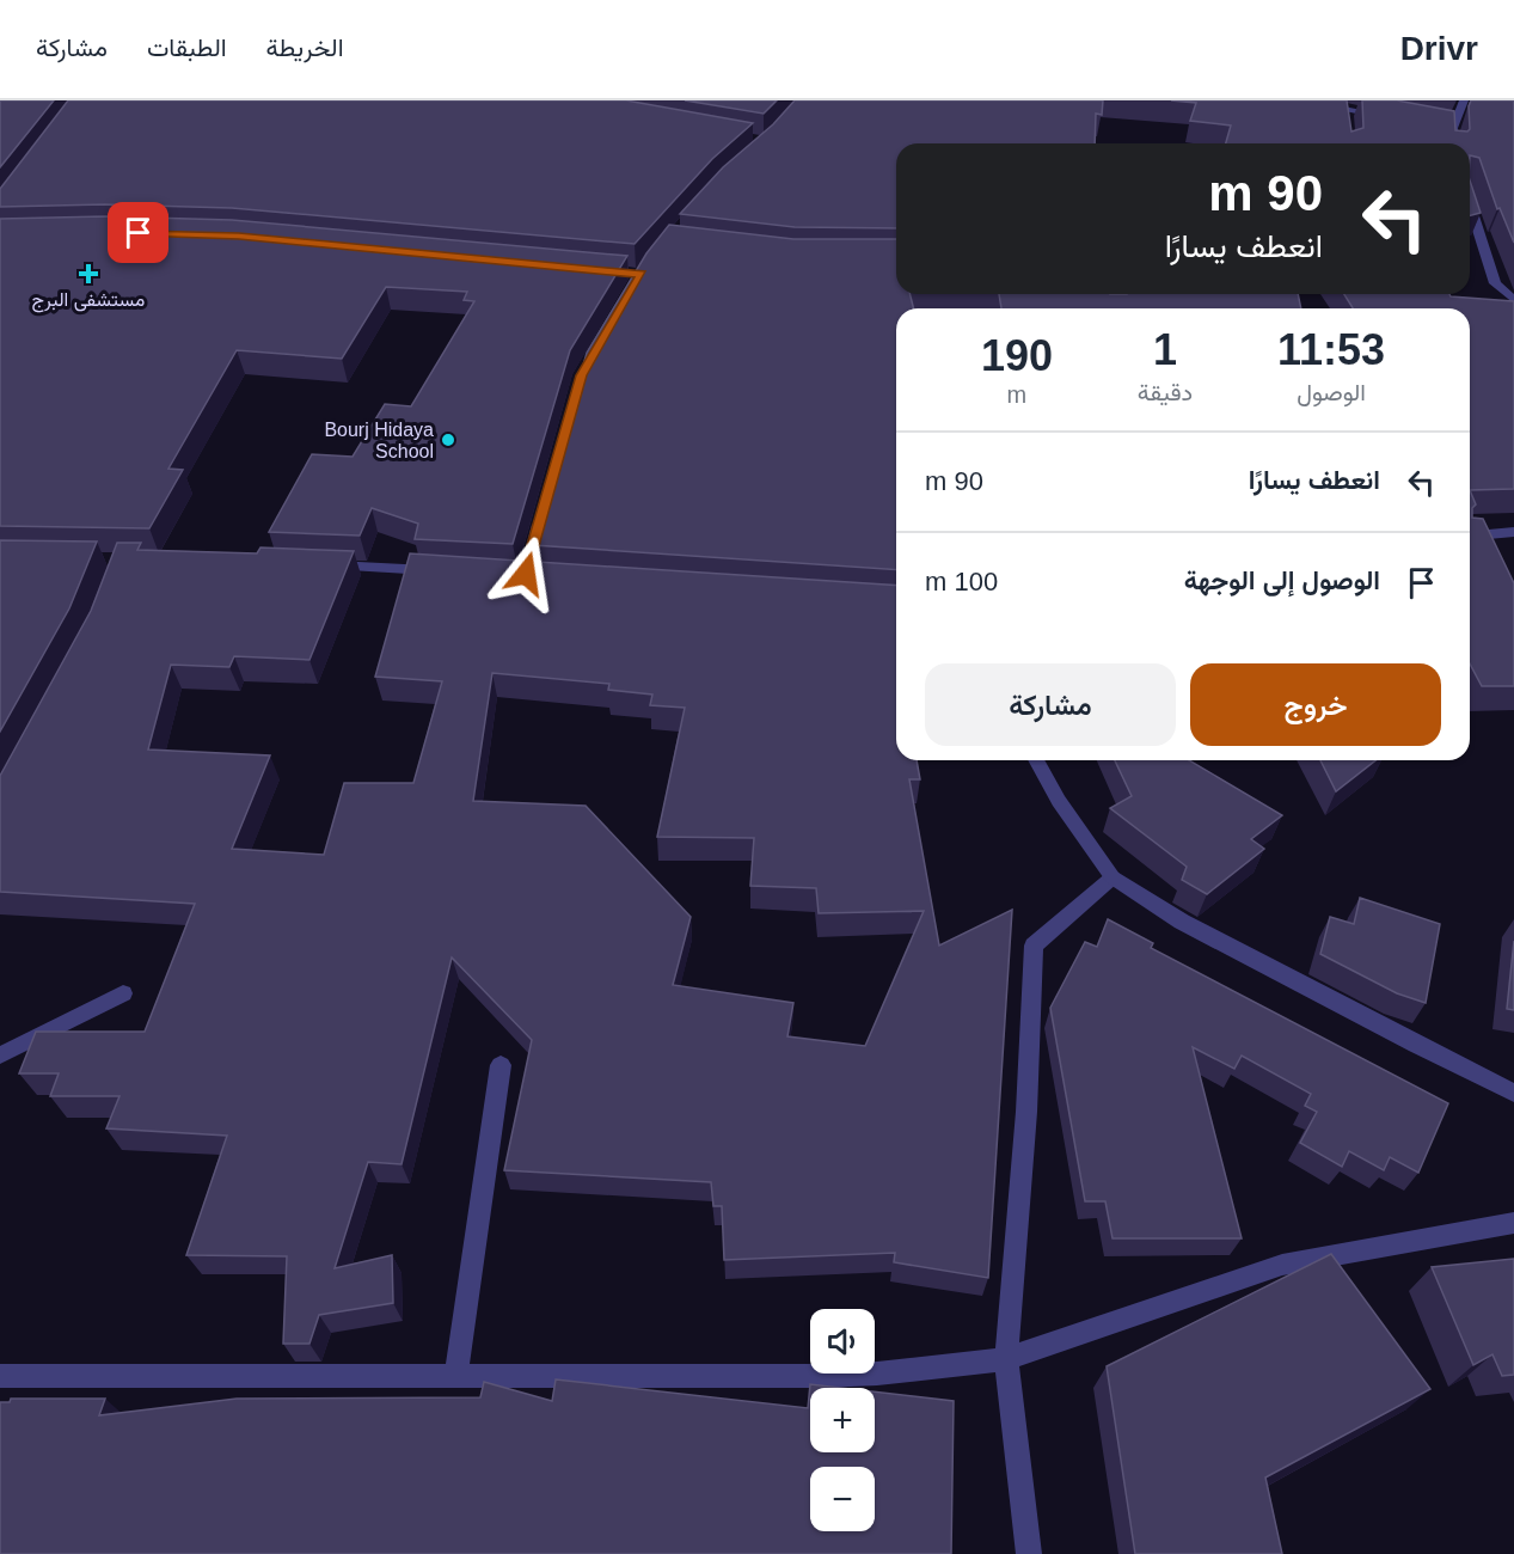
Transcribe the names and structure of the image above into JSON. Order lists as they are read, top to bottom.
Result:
{
  "places": {
    "health": ["مستشفى البرج"],
    "other": ["Bourj Hidaya School"]
  },
  "page": {
    "header": "Drivr",
    "nav": ["الخريطة", "الطبقات", "مشاركة"],
    "turn": ["90 m", "انعطف يسارًا"],
    "eta": [
      "11:53",
      "الوصول",
      "1",
      "دقيقة",
      "190",
      "m"
    ],
    "list": [
      {
        "name": "انعطف يسارًا",
        "value": "90 m"
      },
      {
        "name": "الوصول إلى الوجهة",
        "value": "100 m"
      }
    ],
    "buttons": ["خروج", "مشاركة"],
    "map_buttons": ["+", "−"]
  }
}
